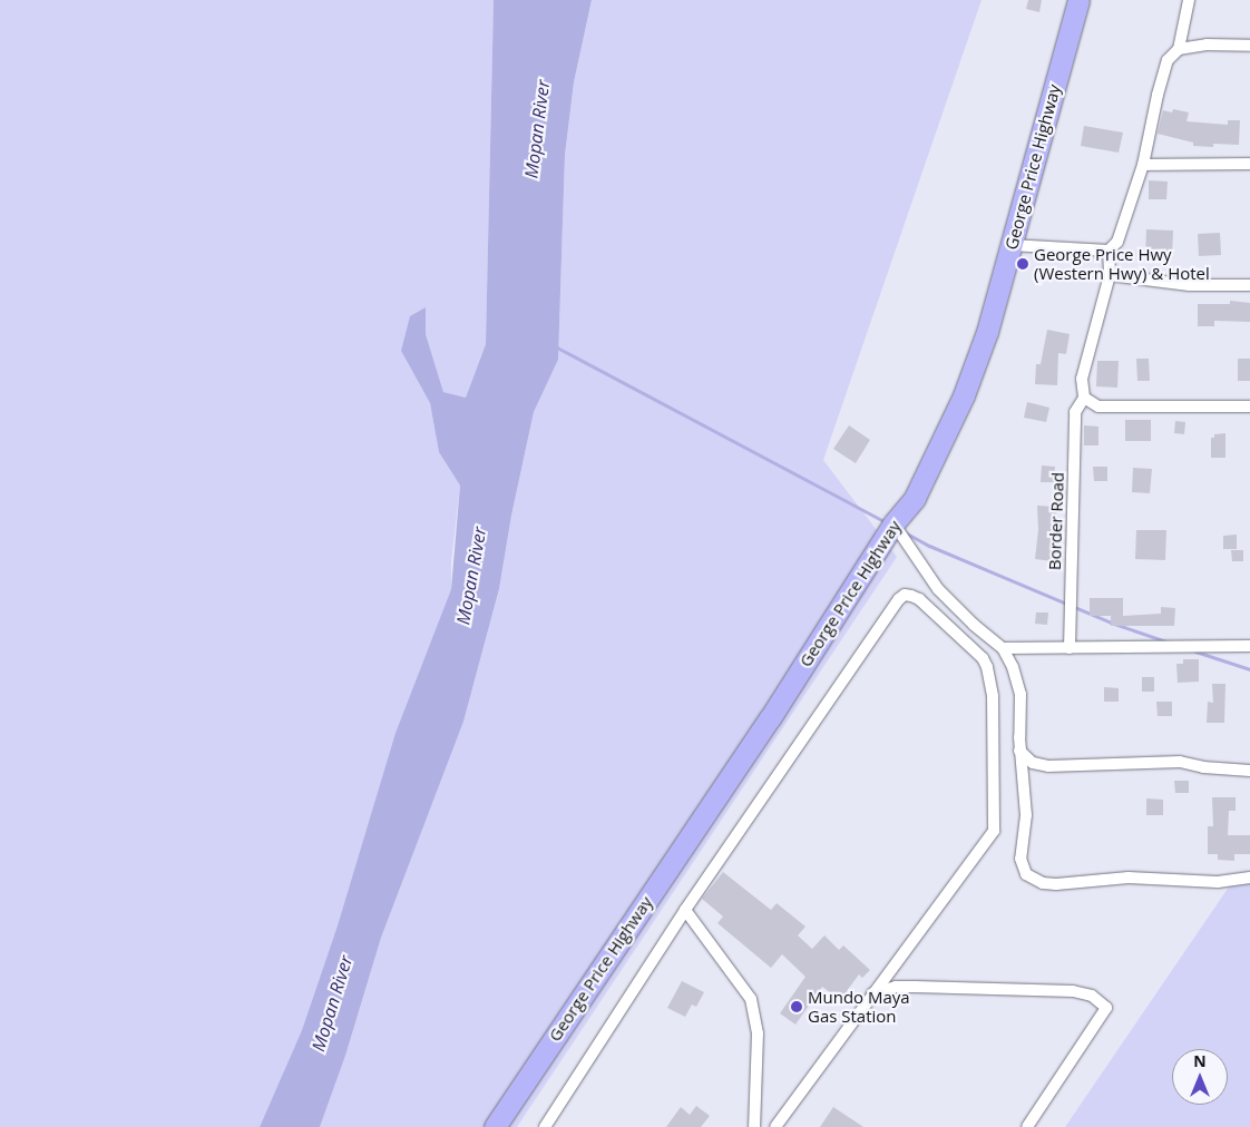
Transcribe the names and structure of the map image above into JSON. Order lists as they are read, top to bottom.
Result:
{
  "streets": {
    "highway": ["George Price Highway"],
    "street": ["Border Road"]
  },
  "water": ["Mopan River"],
  "places": ["George Price Hwy (Western Hwy) & Hotel", "Mundo Maya Gas Station"],
  "north": "top"
}
